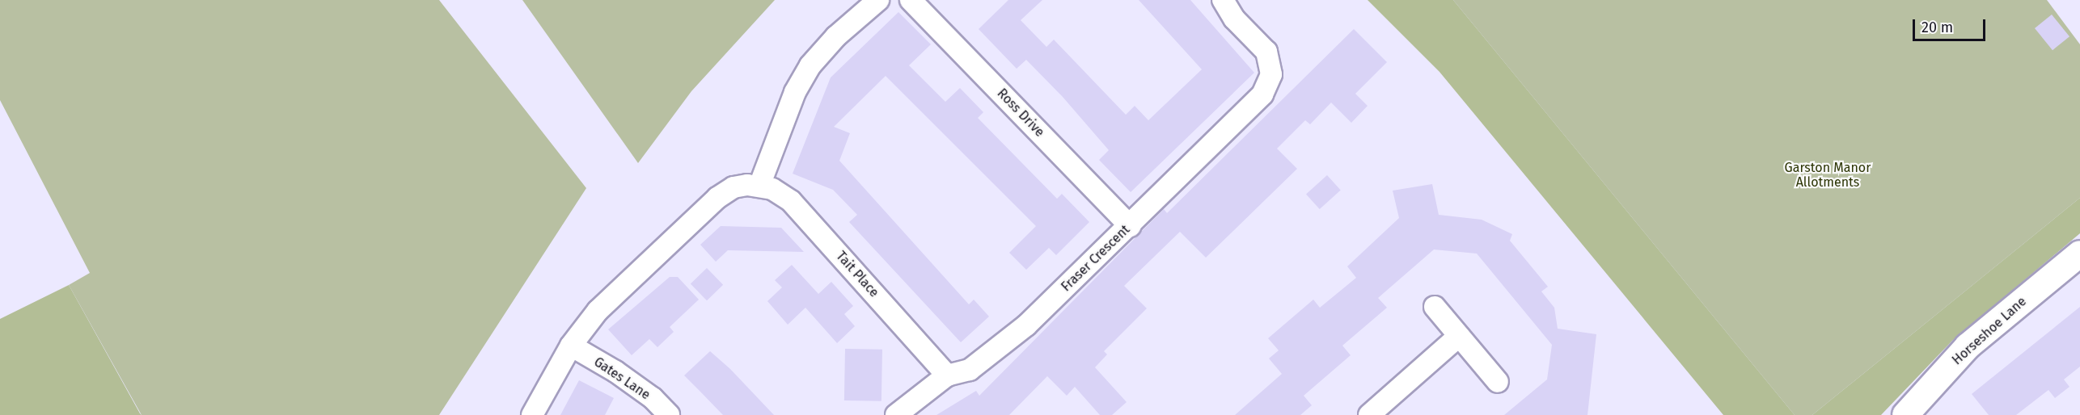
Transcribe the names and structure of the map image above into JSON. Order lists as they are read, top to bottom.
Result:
{
  "streets": {
    "street": [
      "Ross Drive",
      "Fraser Crescent",
      "Tait Place",
      "Horseshoe Lane",
      "Gates Lane"
    ]
  },
  "crossings": [
    ["Ross Drive", "Fraser Crescent"],
    ["Fraser Crescent", "Tait Place"]
  ],
  "parks": ["Garston Manor Allotments"],
  "scale_bar": "20 m"
}
